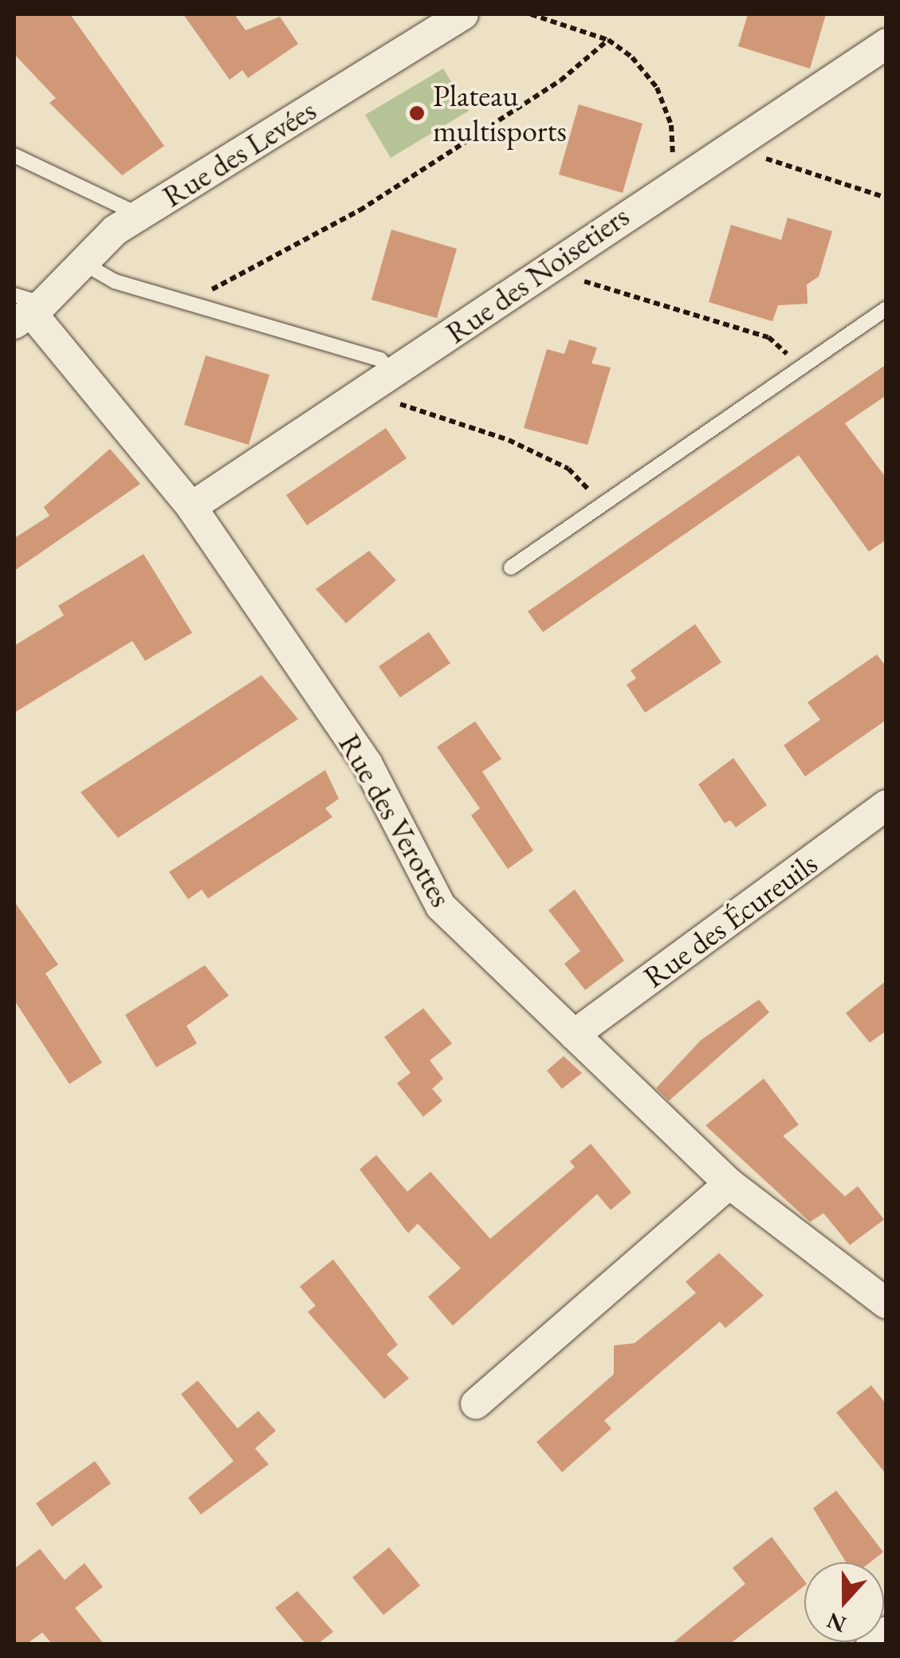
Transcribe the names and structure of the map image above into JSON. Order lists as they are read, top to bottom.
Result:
{
  "streets": {
    "street": [
      "Rue des Levées",
      "Rue des Noisetiers",
      "Rue des Verottes",
      "Rue des Écureuils"
    ]
  },
  "crossings": [
    ["Rue des Levées", "Rue des Verottes"],
    ["Rue des Noisetiers", "Rue des Verottes"],
    ["Rue des Verottes", "Rue des Écureuils"]
  ],
  "places": ["Plateau multisports"],
  "north": "bottom"
}
